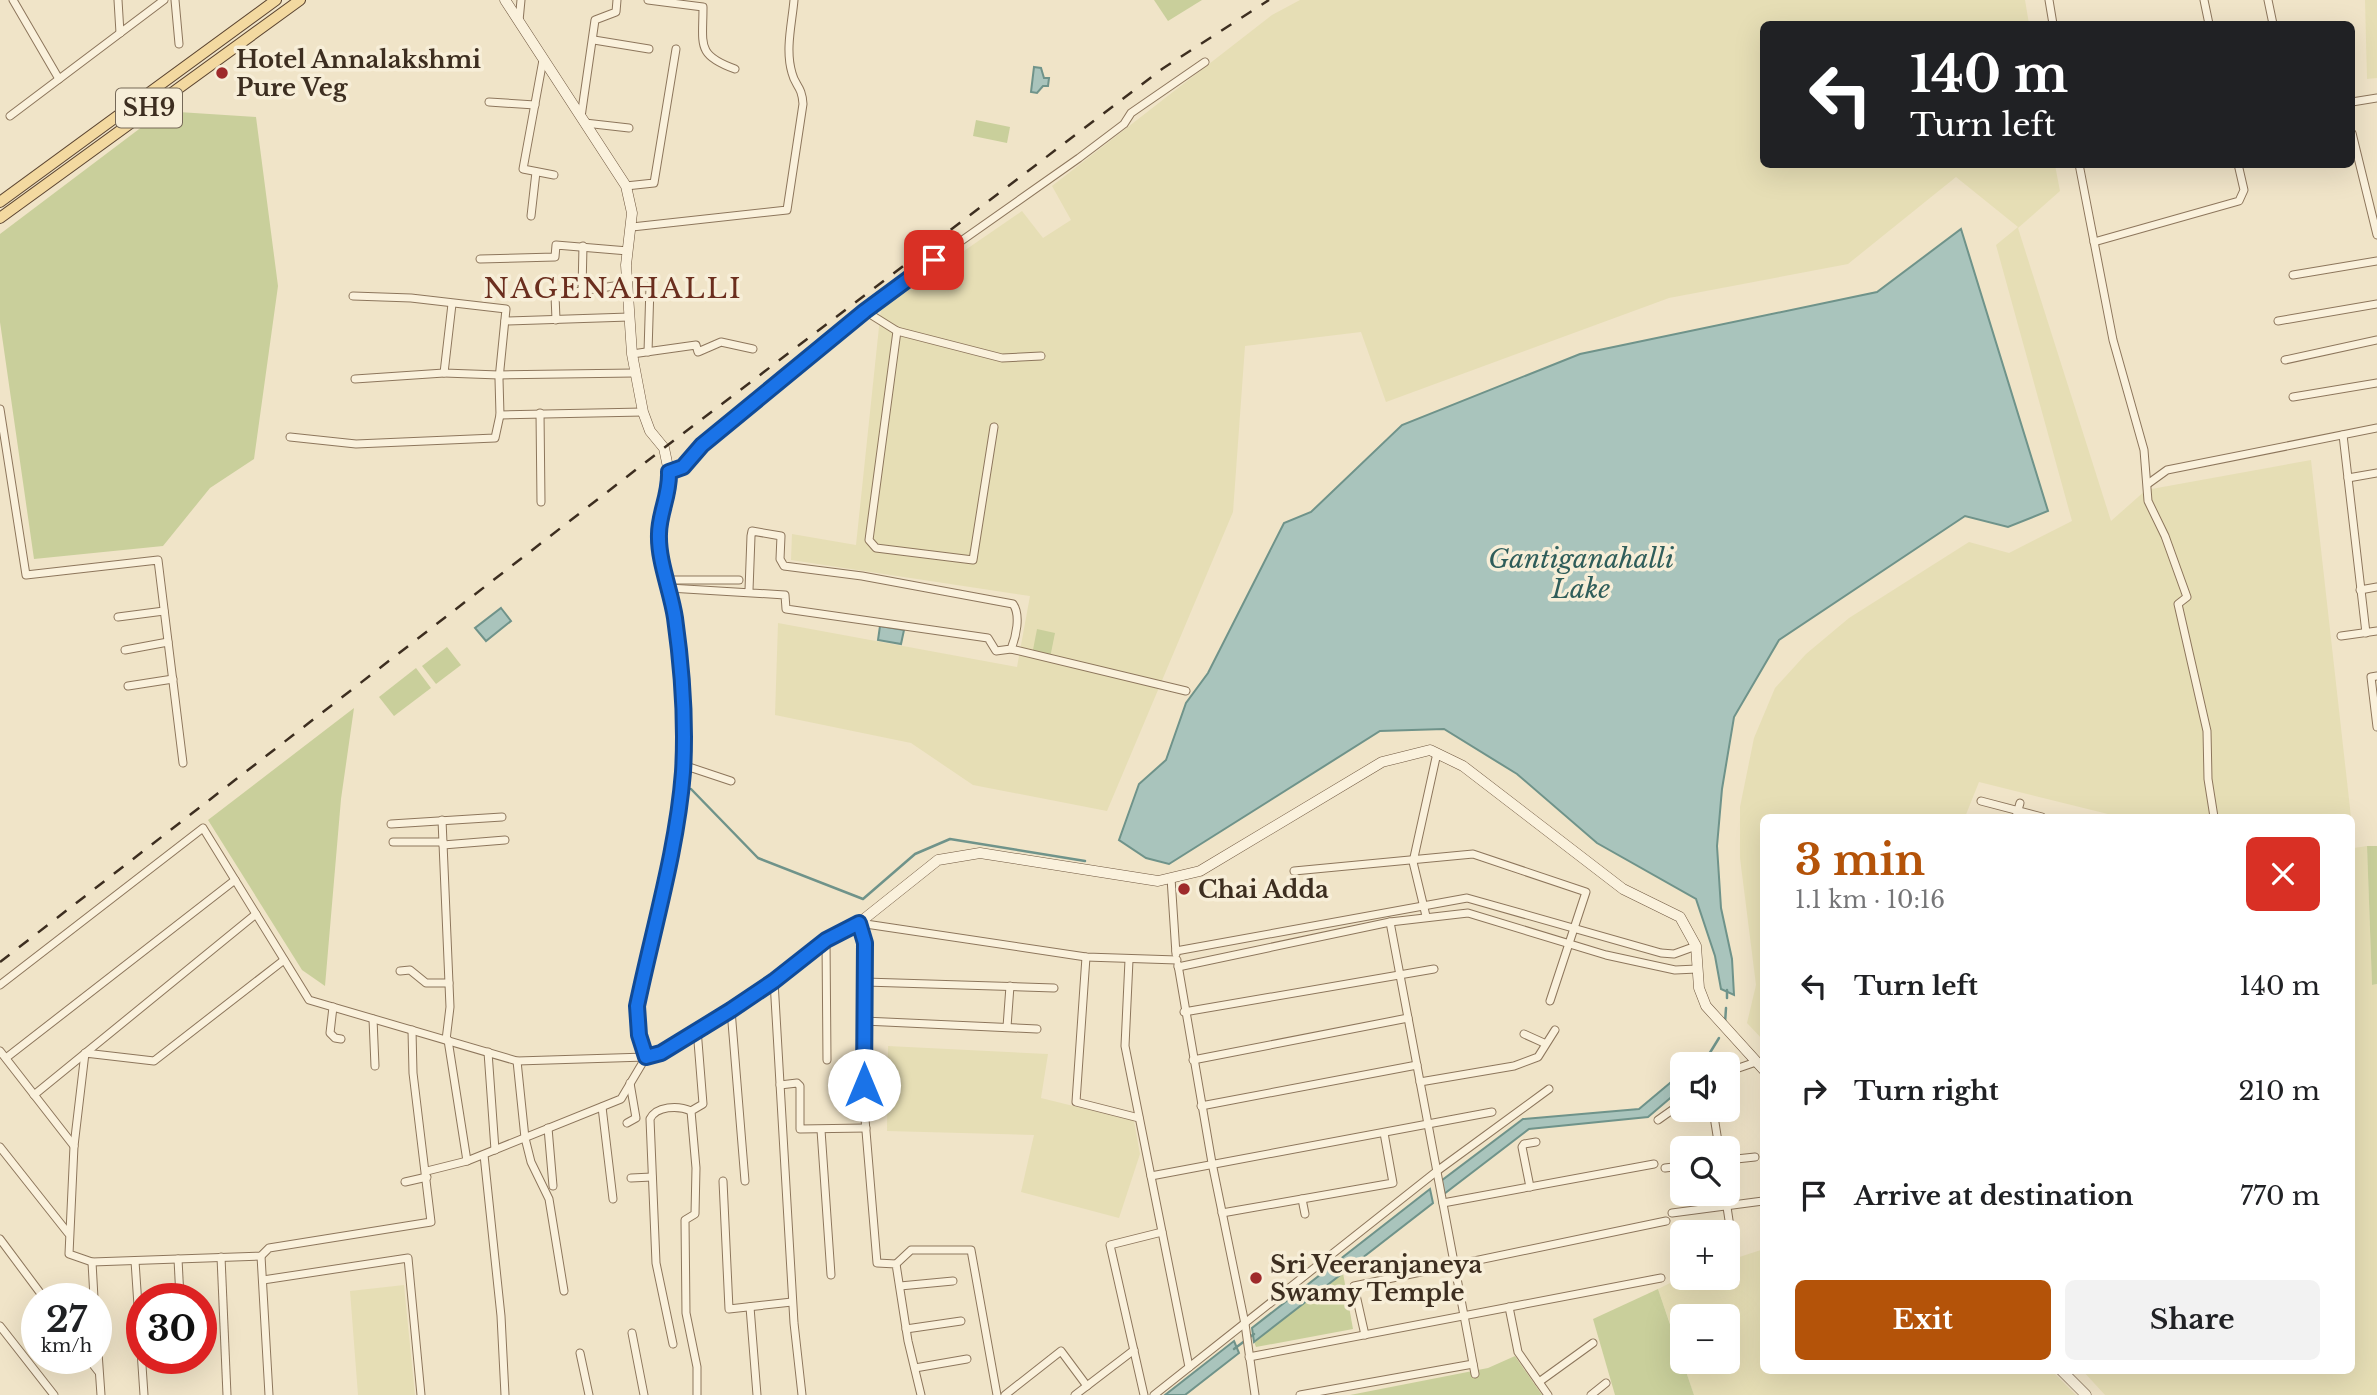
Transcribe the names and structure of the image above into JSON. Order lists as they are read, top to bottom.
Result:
{
  "streets": {
    "main road": ["SH9"]
  },
  "districts": ["NAGENAHALLI"],
  "water": ["Gantiganahalli Lake"],
  "places": ["Hotel Annalakshmi Pure Veg", "Chai Adda", "Sri Veeranjaneya Swamy Temple"],
  "page": {
    "turn": ["140 m", "Turn left"],
    "heading": ["3 min", "1.1 km · 10:16"],
    "list": [
      {
        "name": "Turn left",
        "value": "140 m"
      },
      {
        "name": "Turn right",
        "value": "210 m"
      },
      {
        "name": "Arrive at destination",
        "value": "770 m"
      }
    ],
    "map_buttons": ["+", "−"],
    "buttons": ["Exit", "Share"],
    "speed": "27 km/h",
    "limit": "30"
  }
}
